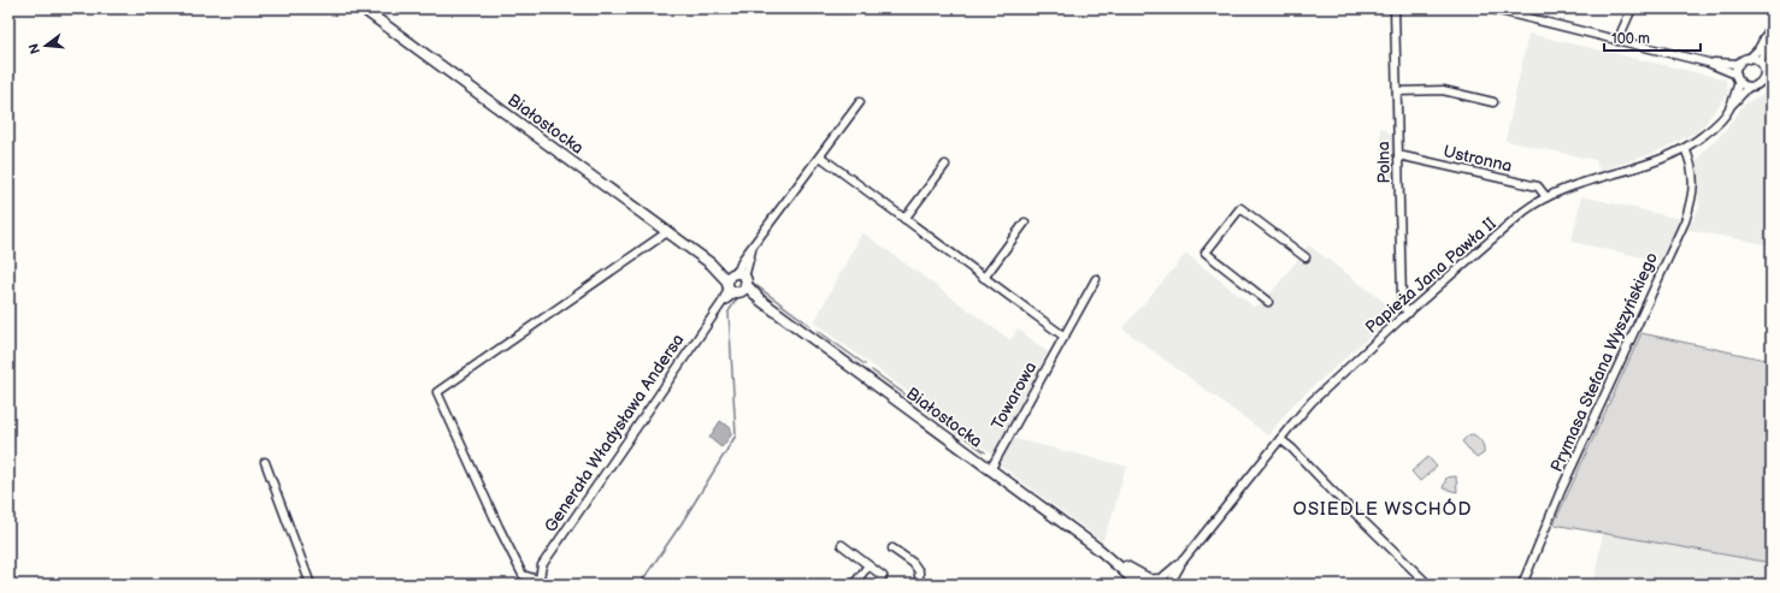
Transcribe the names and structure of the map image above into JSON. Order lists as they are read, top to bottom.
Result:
{
  "streets": {
    "main road": ["Białostocka"],
    "street": [
      "Ustronna",
      "Polna",
      "Papieża Jana Pawła II",
      "Prymasa Stefana Wyszyńskiego",
      "Towarowa",
      "Generała Władysława Andersa"
    ]
  },
  "crossings": [
    ["Białostocka", "Papieża Jana Pawła II"],
    ["Białostocka", "Towarowa"],
    ["Białostocka", "Generała Władysława Andersa"],
    ["Ustronna", "Polna"],
    ["Ustronna", "Papieża Jana Pawła II"],
    ["Polna", "Papieża Jana Pawła II"],
    ["Papieża Jana Pawła II", "Prymasa Stefana Wyszyńskiego"]
  ],
  "districts": ["OSIEDLE WSCHÓD"],
  "scale_bar": "100 m",
  "north": "left"
}
